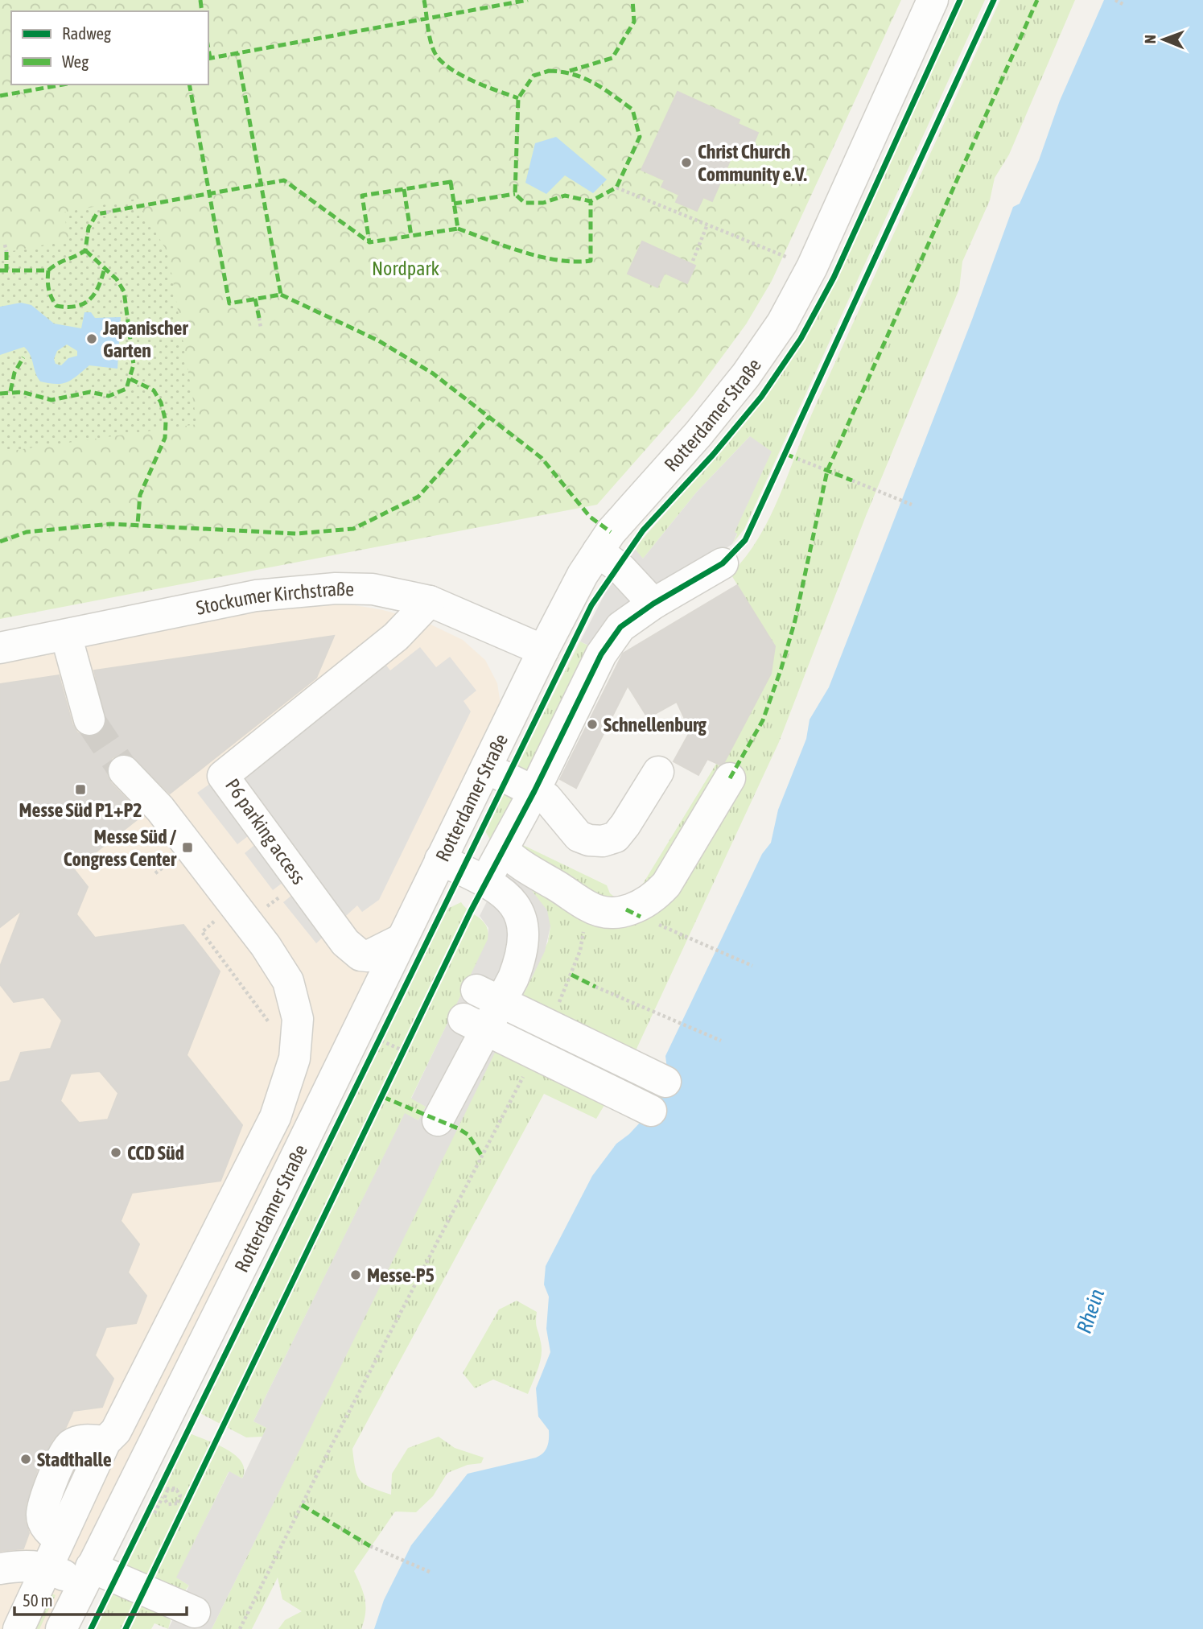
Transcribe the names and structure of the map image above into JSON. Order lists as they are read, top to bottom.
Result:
{
  "streets": {
    "street": ["Rotterdamer Straße", "Stockumer Kirchstraße", "P6 parking access"]
  },
  "crossings": [
    ["Rotterdamer Straße", "Stockumer Kirchstraße"],
    ["Rotterdamer Straße", "P6 parking access"],
    ["Stockumer Kirchstraße", "P6 parking access"]
  ],
  "water": ["Rhein"],
  "parks": ["Nordpark"],
  "places": {
    "other": [
      "Christ Church Community e.V.",
      "Japanischer Garten",
      "Schnellenburg",
      "CCD Süd",
      "Messe-P5",
      "Stadthalle"
    ],
    "transit": ["Messe Süd P1+P2", "Messe Süd / Congress Center"]
  },
  "legend": ["Radweg", "Weg"],
  "scale_bar": "50 m",
  "north": "left"
}
